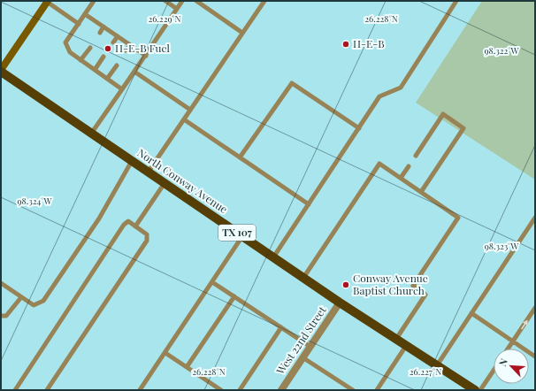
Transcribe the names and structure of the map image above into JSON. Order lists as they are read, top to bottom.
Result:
{
  "streets": {
    "main road": ["North Conway Avenue", "TX 107"],
    "street": ["West 22nd Street"]
  },
  "crossings": [
    ["North Conway Avenue", "West 22nd Street"]
  ],
  "places": ["H-E-B", "H-E-B Fuel", "Conway Avenue Baptist Church"],
  "north": "top left",
  "coordinates": [
    "26.229°N",
    "26.228°N",
    "98.322°W",
    "98.324°W",
    "98.323°W",
    "26.227°N"
  ]
}
